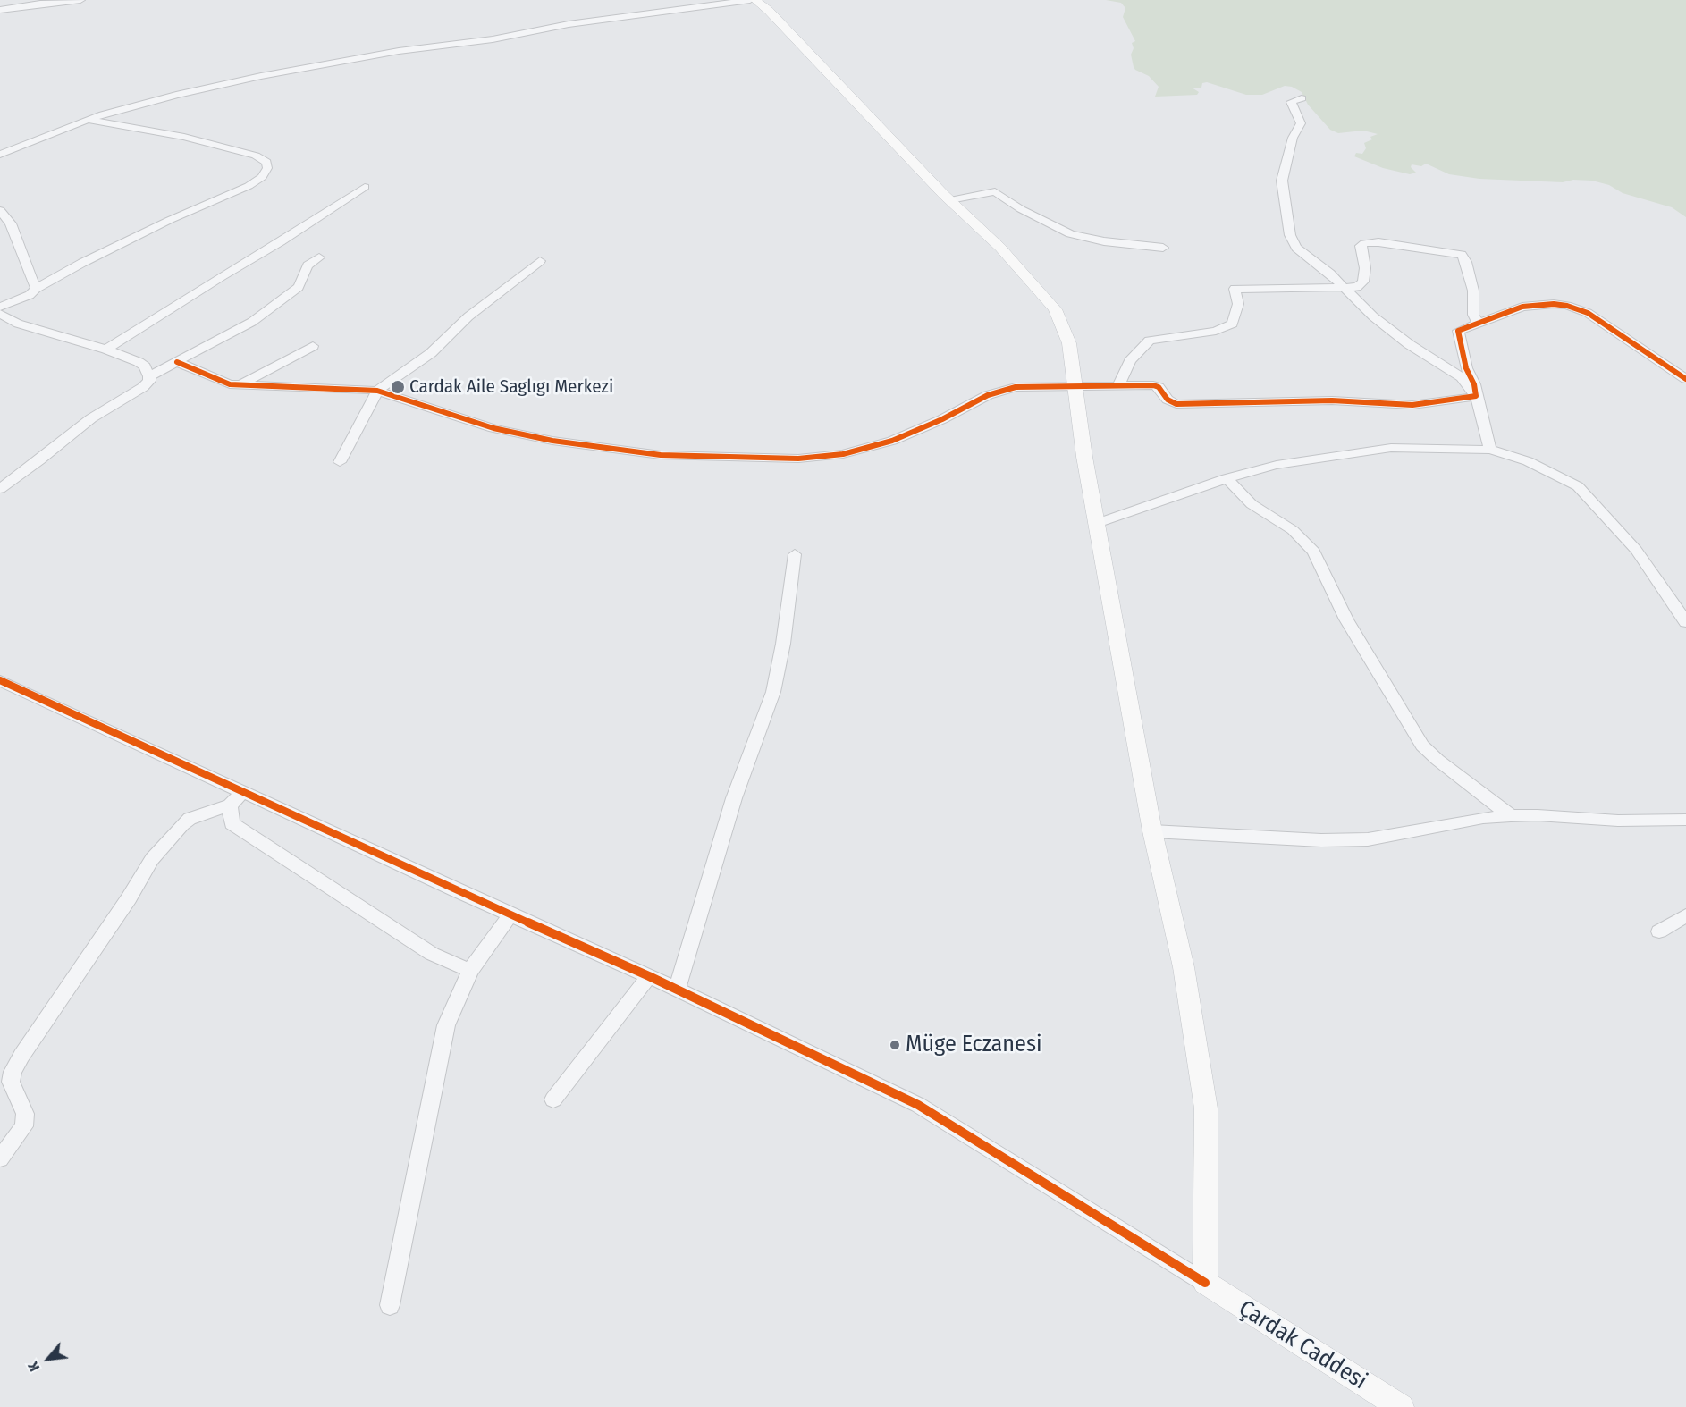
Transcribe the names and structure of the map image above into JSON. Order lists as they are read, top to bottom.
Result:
{
  "streets": {
    "main road": ["Çardak Caddesi"]
  },
  "places": ["Cardak Aile Saglıgı Merkezi", "Müge Eczanesi"],
  "north": "bottom left"
}
